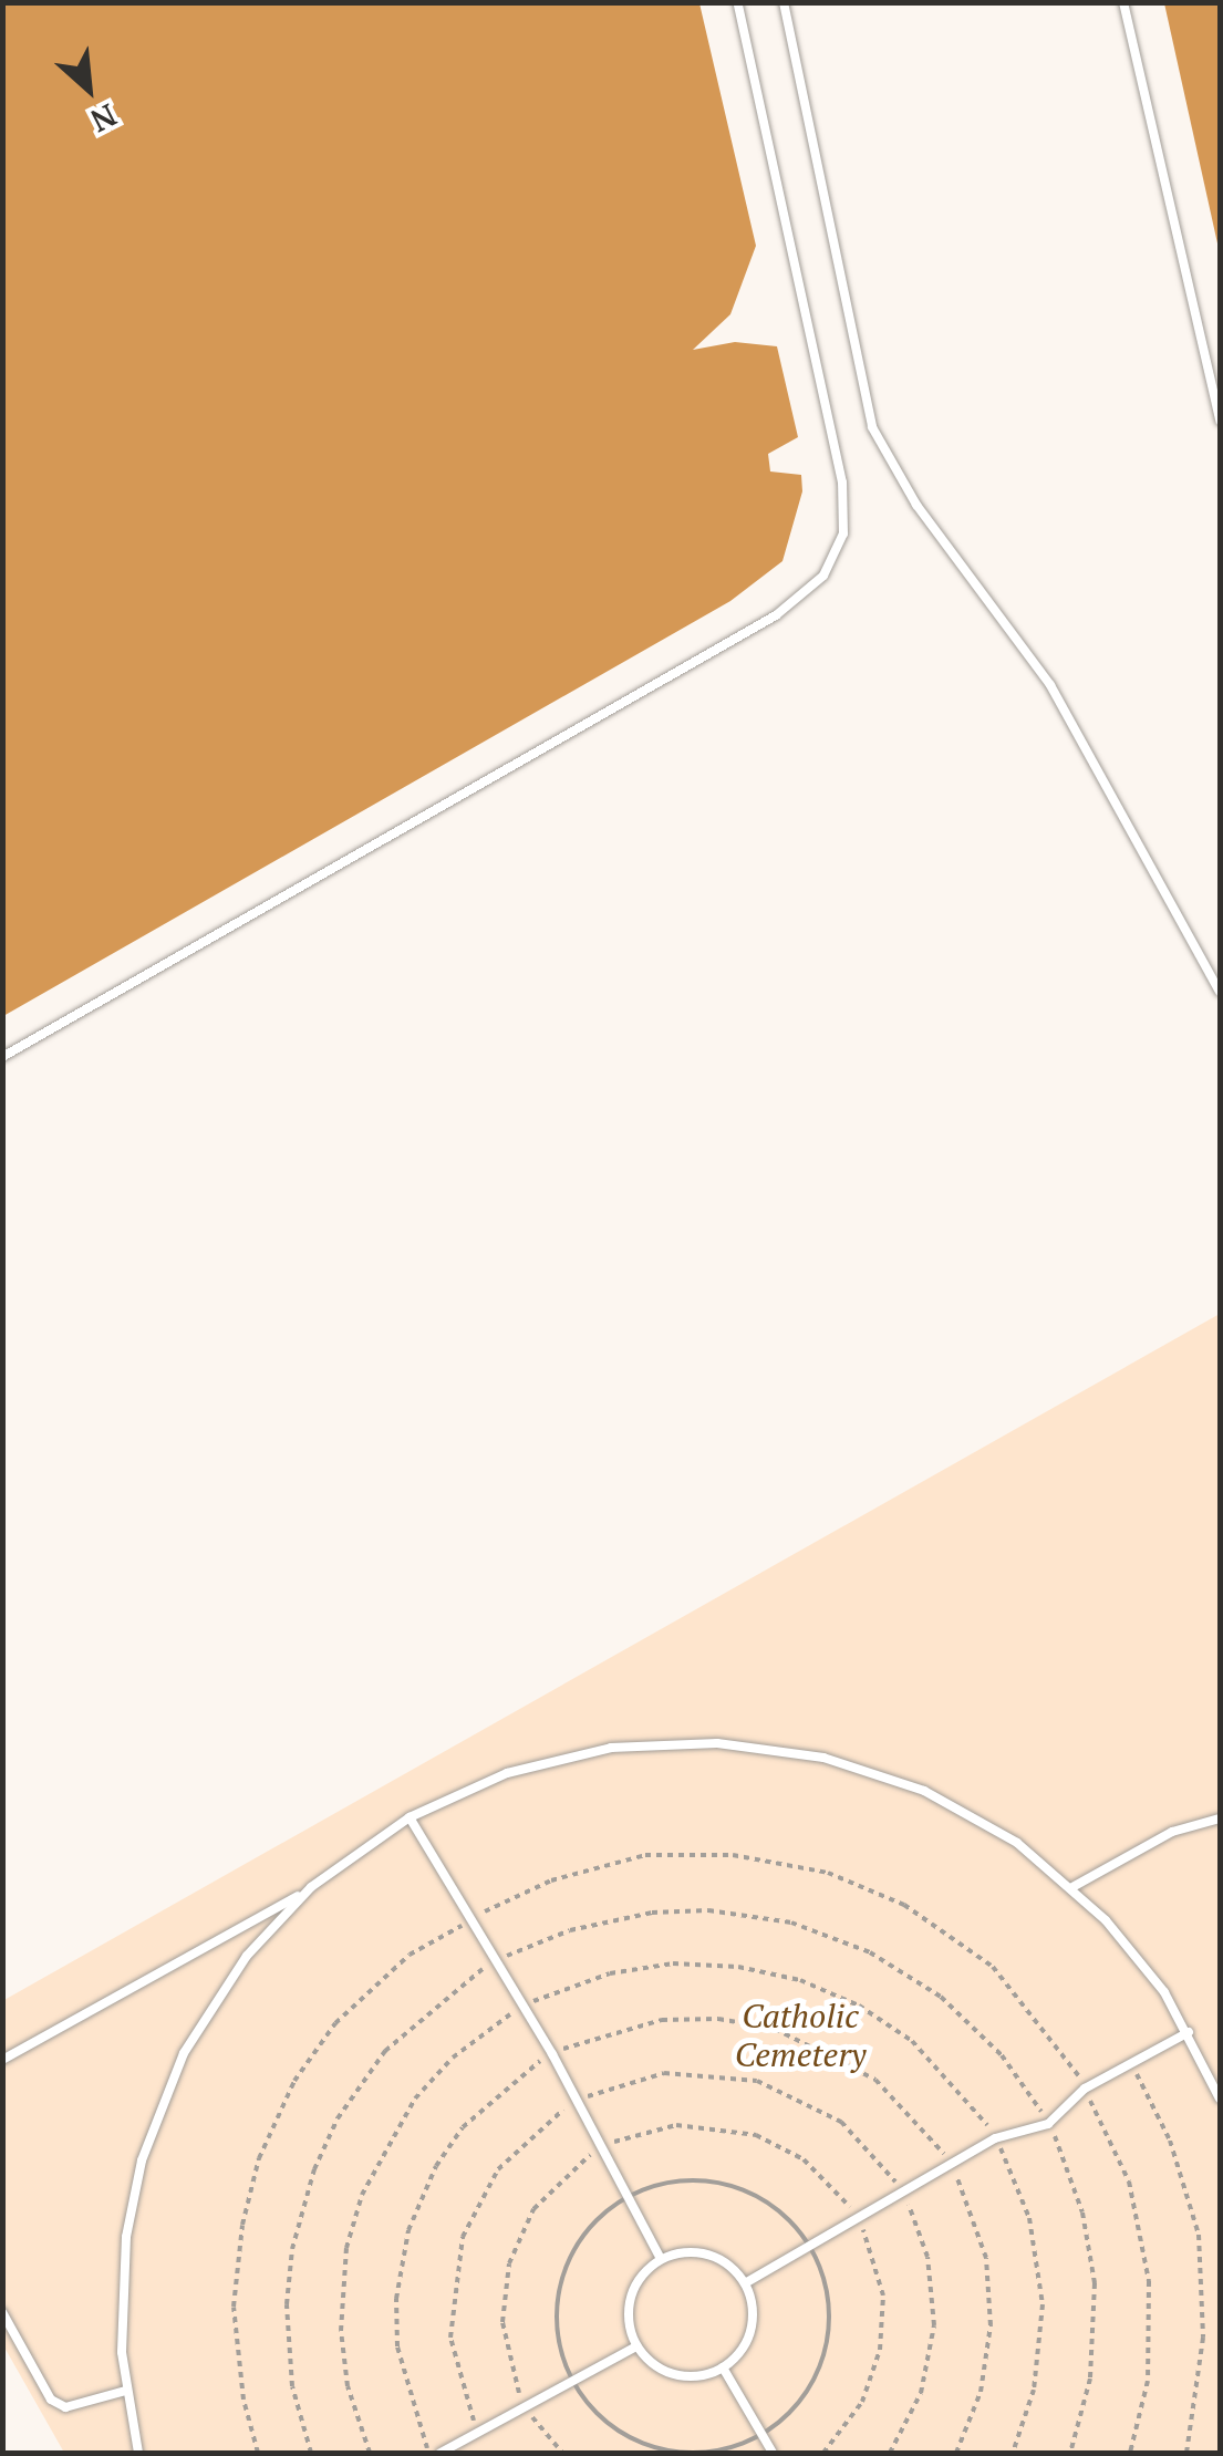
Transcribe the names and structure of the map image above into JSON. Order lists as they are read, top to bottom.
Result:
{
  "parks": ["Catholic Cemetery"],
  "north": "bottom right"
}
